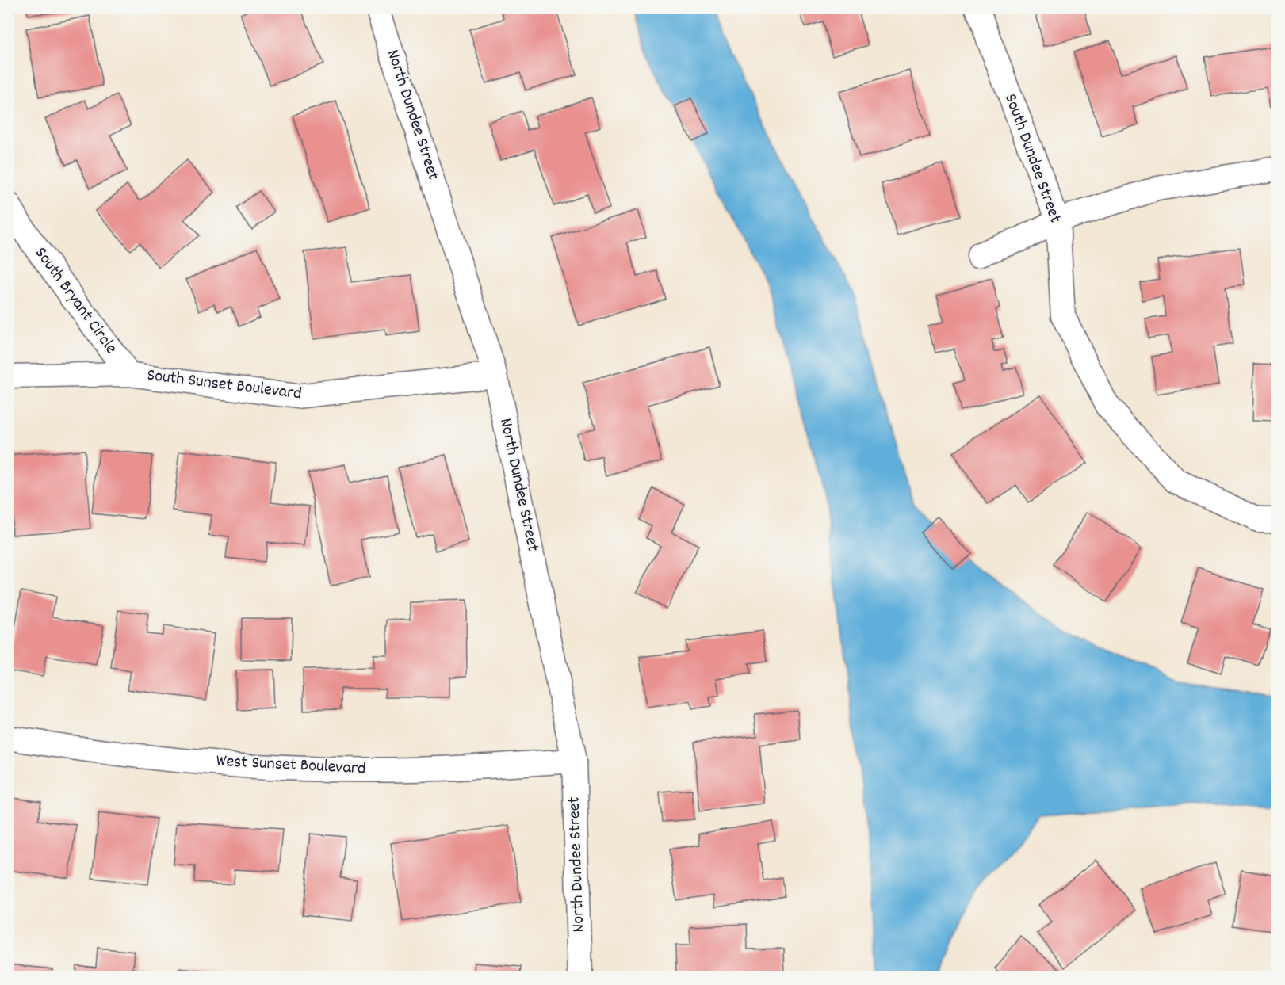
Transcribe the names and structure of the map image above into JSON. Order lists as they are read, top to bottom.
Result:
{
  "streets": {
    "street": [
      "North Dundee Street",
      "South Dundee Street",
      "South Bryant Circle",
      "South Sunset Boulevard",
      "West Sunset Boulevard"
    ]
  },
  "crossings": [
    ["North Dundee Street", "South Sunset Boulevard"],
    ["North Dundee Street", "West Sunset Boulevard"],
    ["South Bryant Circle", "South Sunset Boulevard"]
  ]
}
